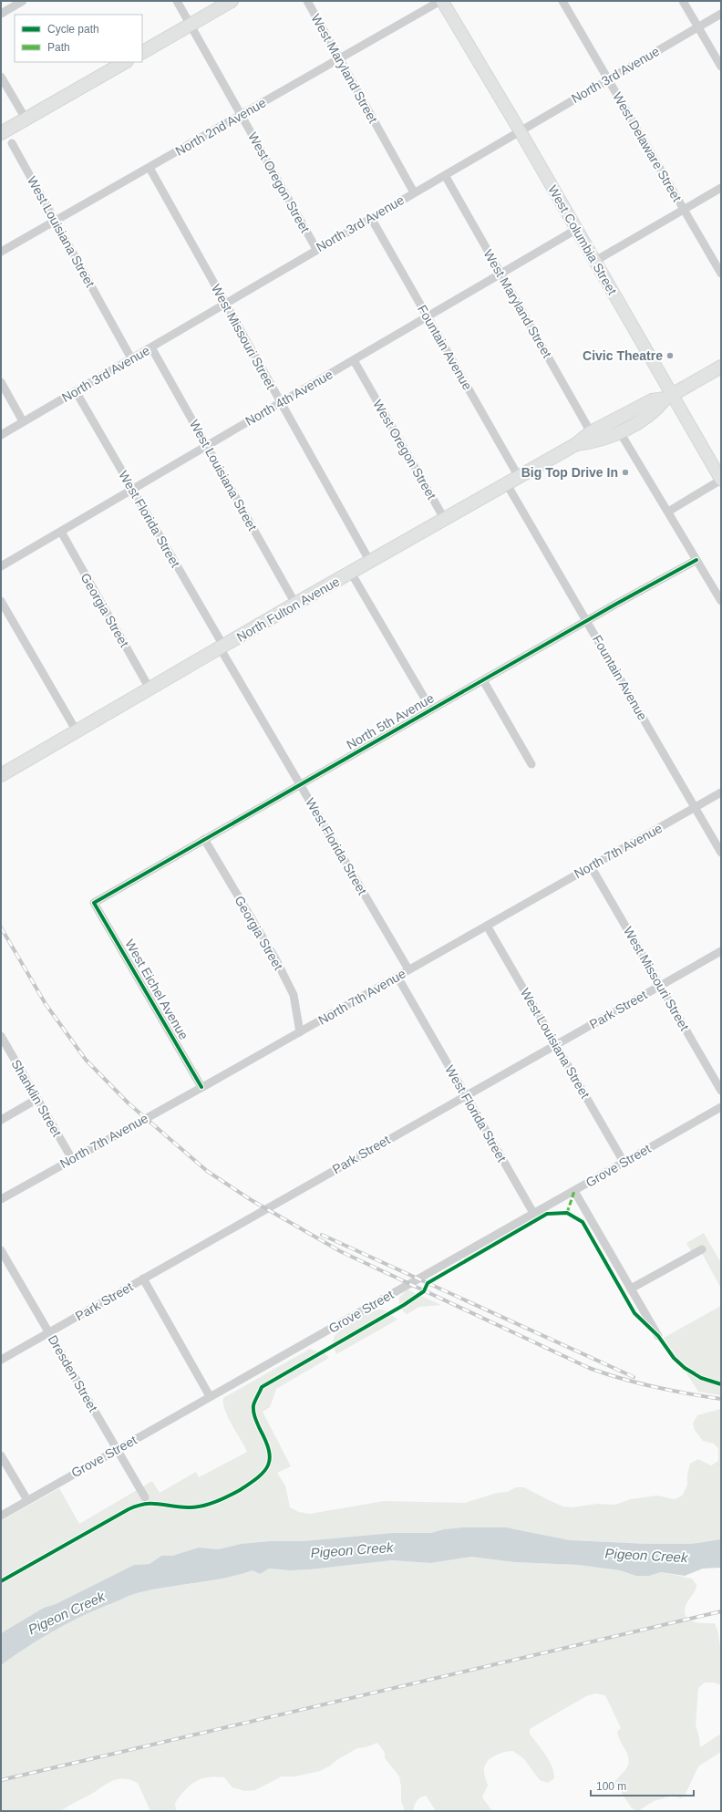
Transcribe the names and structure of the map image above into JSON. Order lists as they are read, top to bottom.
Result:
{
  "streets": {
    "main road": ["West Columbia Street", "North Fulton Avenue"],
    "street": [
      "West Maryland Street",
      "North 3rd Avenue",
      "North 2nd Avenue",
      "West Delaware Street",
      "West Oregon Street",
      "West Louisiana Street",
      "West Missouri Street",
      "Fountain Avenue",
      "North 4th Avenue",
      "West Florida Street",
      "Georgia Street",
      "North 5th Avenue",
      "North 7th Avenue",
      "West Eichel Avenue",
      "Park Street",
      "Shanklin Street",
      "Grove Street",
      "Dresden Street"
    ]
  },
  "crossings": [
    ["West Maryland Street", "North 3rd Avenue"],
    ["West Maryland Street", "North 2nd Avenue"],
    ["West Maryland Street", "North 4th Avenue"],
    ["West Maryland Street", "North Fulton Avenue"],
    ["North 3rd Avenue", "West Delaware Street"],
    ["North 3rd Avenue", "West Oregon Street"],
    ["North 3rd Avenue", "West Louisiana Street"],
    ["North 3rd Avenue", "West Columbia Street"],
    ["North 3rd Avenue", "West Missouri Street"],
    ["North 3rd Avenue", "Fountain Avenue"],
    ["North 3rd Avenue", "West Florida Street"],
    ["North 2nd Avenue", "West Oregon Street"],
    ["North 2nd Avenue", "West Louisiana Street"],
    ["North 2nd Avenue", "West Columbia Street"],
    ["North 2nd Avenue", "West Missouri Street"],
    ["West Oregon Street", "North 4th Avenue"],
    ["West Oregon Street", "North Fulton Avenue"],
    ["West Louisiana Street", "North 4th Avenue"],
    ["West Louisiana Street", "North Fulton Avenue"],
    ["West Louisiana Street", "North 7th Avenue"],
    ["West Louisiana Street", "Park Street"],
    ["West Louisiana Street", "Grove Street"],
    ["West Columbia Street", "North 4th Avenue"],
    ["West Columbia Street", "North Fulton Avenue"],
    ["West Missouri Street", "North 4th Avenue"],
    ["West Missouri Street", "North Fulton Avenue"],
    ["West Missouri Street", "North 7th Avenue"],
    ["West Missouri Street", "Park Street"],
    ["Fountain Avenue", "North 4th Avenue"],
    ["Fountain Avenue", "North Fulton Avenue"],
    ["Fountain Avenue", "North 5th Avenue"],
    ["Fountain Avenue", "North 7th Avenue"],
    ["North 4th Avenue", "West Florida Street"],
    ["North 4th Avenue", "Georgia Street"],
    ["West Florida Street", "North Fulton Avenue"],
    ["West Florida Street", "North 5th Avenue"],
    ["West Florida Street", "North 7th Avenue"],
    ["West Florida Street", "Park Street"],
    ["West Florida Street", "Grove Street"],
    ["North Fulton Avenue", "Georgia Street"],
    ["Georgia Street", "North 5th Avenue"],
    ["Georgia Street", "North 7th Avenue"],
    ["North 5th Avenue", "West Eichel Avenue"],
    ["North 7th Avenue", "West Eichel Avenue"],
    ["North 7th Avenue", "Shanklin Street"],
    ["Park Street", "Dresden Street"],
    ["Grove Street", "Dresden Street"]
  ],
  "water": ["Pigeon Creek"],
  "places": ["Civic Theatre", "Big Top Drive In"],
  "legend": ["Cycle path", "Path"],
  "scale_bar": "100 m"
}
